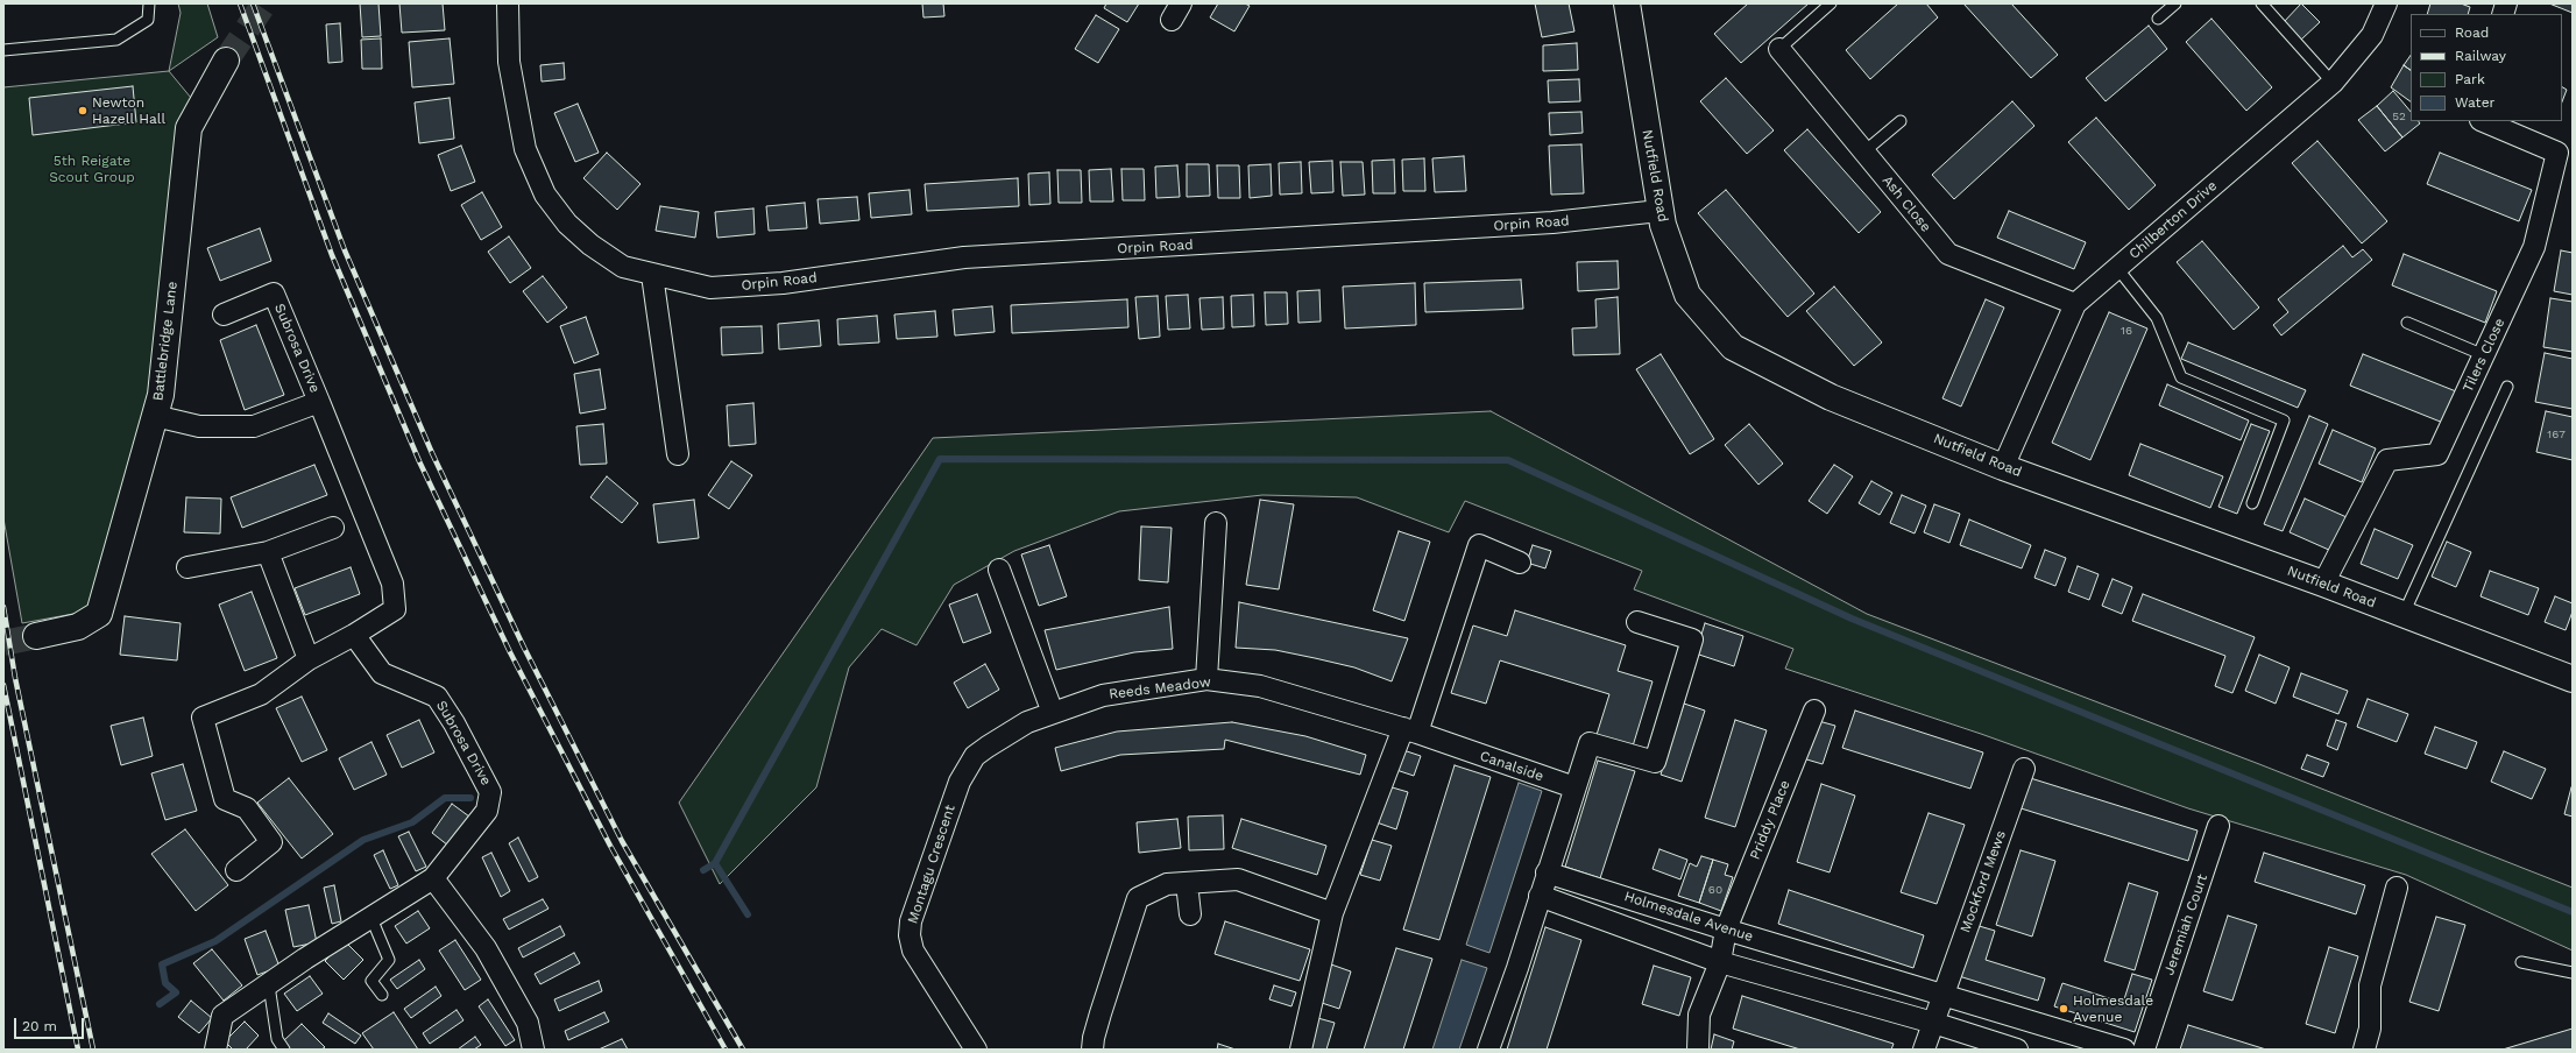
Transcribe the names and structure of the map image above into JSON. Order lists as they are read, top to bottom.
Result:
{
  "streets": {
    "street": [
      "Nutfield Road",
      "Ash Close",
      "Chilberton Drive",
      "Orpin Road",
      "Battlebridge Lane",
      "Subrosa Drive",
      "Tilers Close",
      "Reeds Meadow",
      "Canalside",
      "Priddy Place",
      "Montagu Crescent",
      "Mockford Mews",
      "Holmesdale Avenue",
      "Jeremiah Court"
    ]
  },
  "crossings": [
    ["Nutfield Road", "Chilberton Drive"],
    ["Nutfield Road", "Orpin Road"],
    ["Nutfield Road", "Tilers Close"],
    ["Ash Close", "Chilberton Drive"],
    ["Battlebridge Lane", "Subrosa Drive"],
    ["Reeds Meadow", "Canalside"],
    ["Reeds Meadow", "Montagu Crescent"],
    ["Priddy Place", "Holmesdale Avenue"],
    ["Mockford Mews", "Holmesdale Avenue"]
  ],
  "parks": ["5th Reigate Scout Group"],
  "places": ["Newton Hazell Hall", "Holmesdale Avenue"],
  "house_numbers": [
    "52",
    "16",
    "167",
    "60"
  ],
  "legend": [
    "Road",
    "Railway",
    "Park",
    "Water"
  ],
  "scale_bar": "20 m"
}
